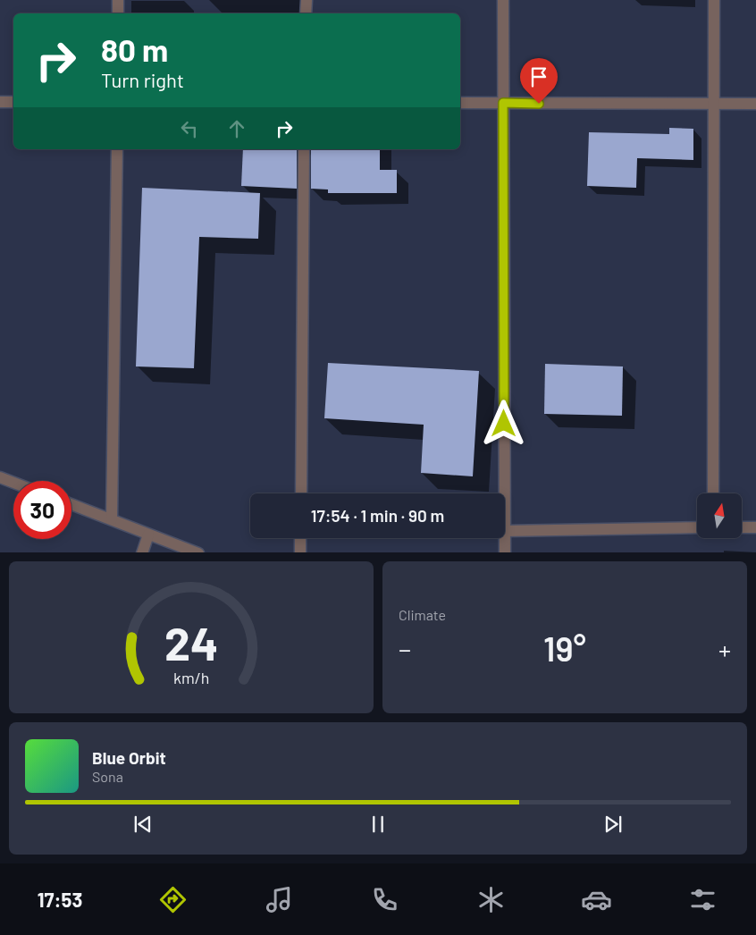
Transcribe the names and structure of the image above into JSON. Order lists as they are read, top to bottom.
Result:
{
  "north": "top",
  "page": {
    "turn": ["80 m", "Turn right"],
    "limit": "30",
    "trip": "17:54 · 1 min · 90 m",
    "tile": "Climate",
    "heat": ["−", "19°", "+"],
    "song": ["Blue Orbit", "Sona"],
    "tabs": "17:53",
    "gauge": ["24", "km/h"]
  }
}
